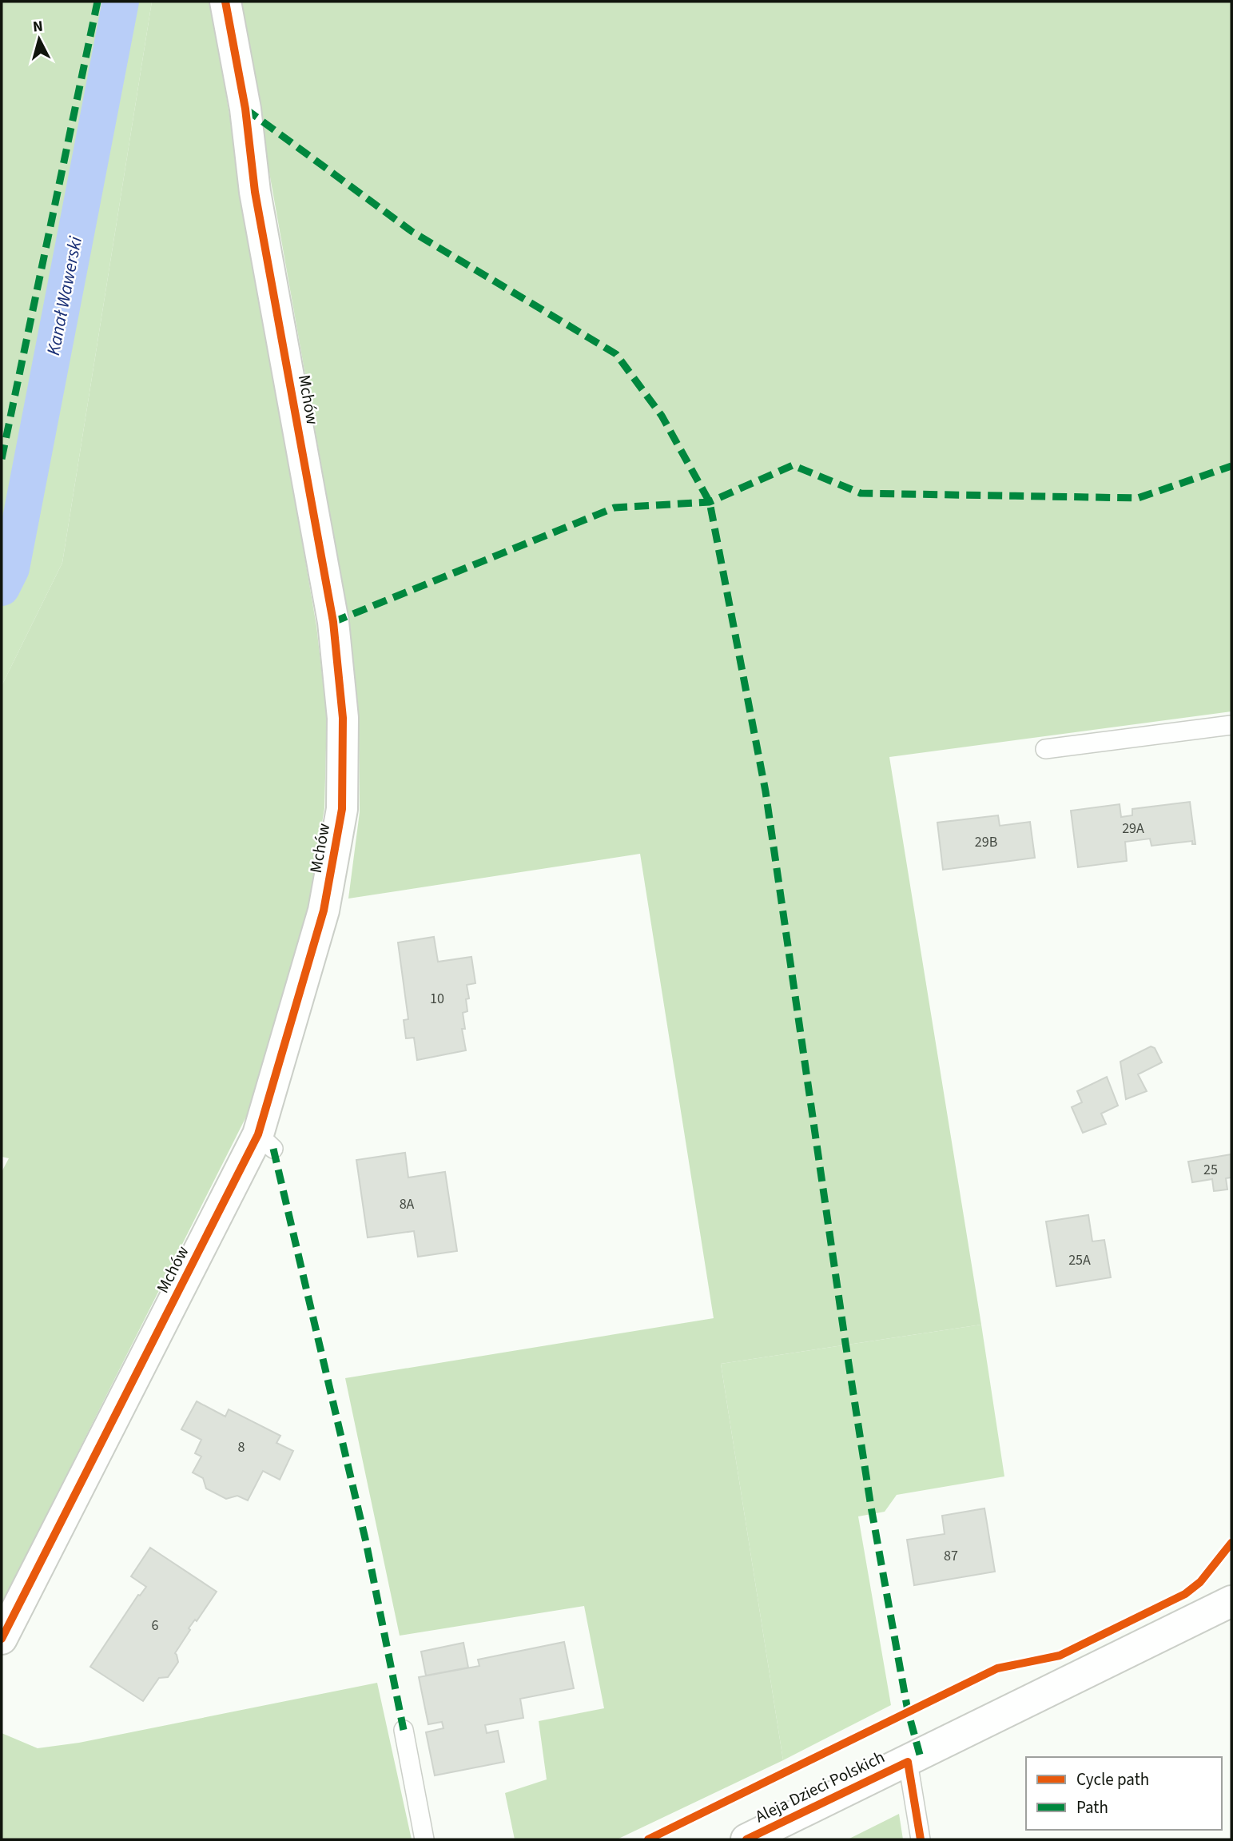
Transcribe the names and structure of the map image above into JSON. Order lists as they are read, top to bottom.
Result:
{
  "streets": {
    "street": ["Mchów", "Aleja Dzieci Polskich"]
  },
  "water": ["Kanał Wawerski"],
  "house_numbers": [
    "29A",
    "29B",
    "10",
    "25",
    "8A",
    "25A",
    "8",
    "87",
    "6"
  ],
  "legend": ["Cycle path", "Path"],
  "north": "top"
}
